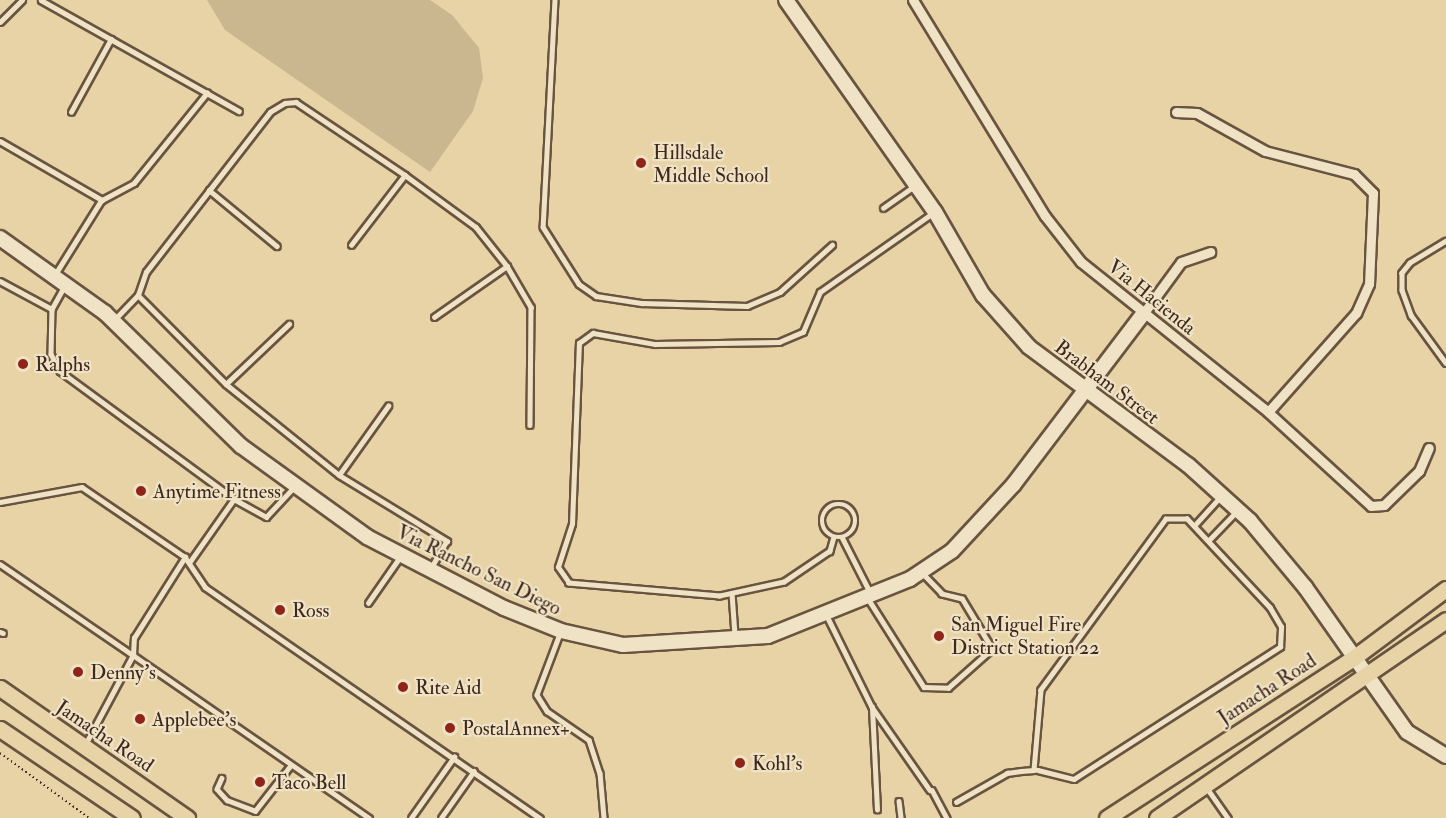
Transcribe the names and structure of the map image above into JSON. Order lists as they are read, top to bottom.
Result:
{
  "streets": {
    "main road": ["Jamacha Road"],
    "street": ["Via Hacienda", "Brabham Street", "Via Rancho San Diego"]
  },
  "crossings": [
    ["Via Hacienda", "Via Rancho San Diego"],
    ["Brabham Street", "Via Rancho San Diego"],
    ["Brabham Street", "Jamacha Road"]
  ],
  "places": [
    "Hillsdale Middle School",
    "Ralphs",
    "Anytime Fitness",
    "Ross",
    "San Miguel Fire District Station 22",
    "Denny's",
    "Rite Aid",
    "Applebee's",
    "PostalAnnex+",
    "Kohl's",
    "Taco Bell"
  ]
}
